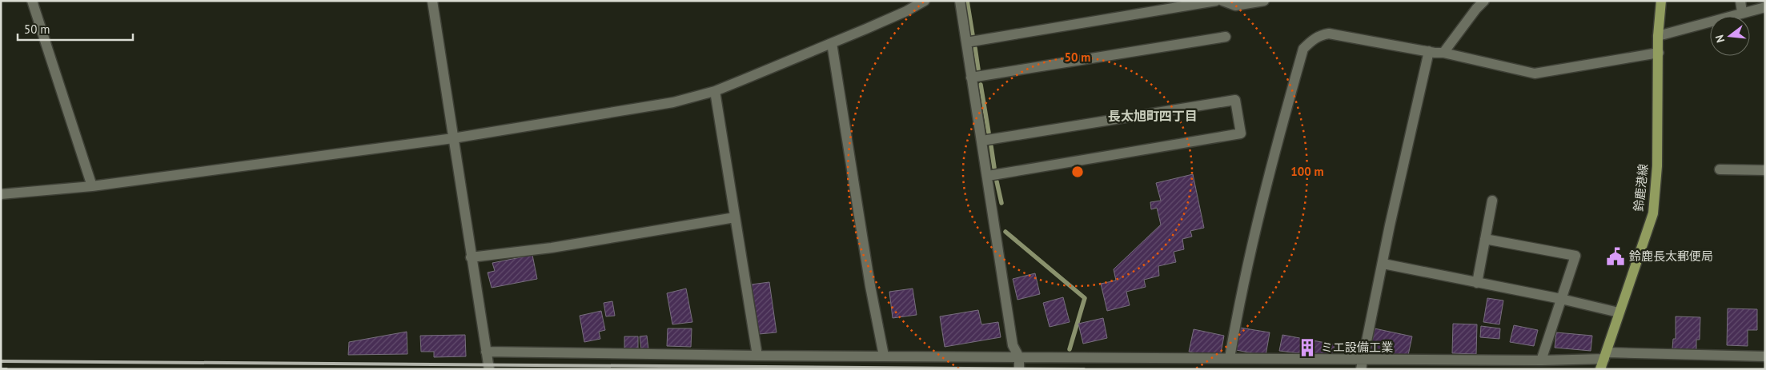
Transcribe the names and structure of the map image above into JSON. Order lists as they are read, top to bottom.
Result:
{
  "streets": {
    "main road": ["鈴鹿港線"]
  },
  "districts": ["長太旭町四丁目"],
  "places": {
    "public building": ["鈴鹿長太郵便局"],
    "building": ["ミエ設備工業"]
  },
  "scale_bar": "50 m",
  "north": "left",
  "rings": ["50 m", "100 m"]
}
